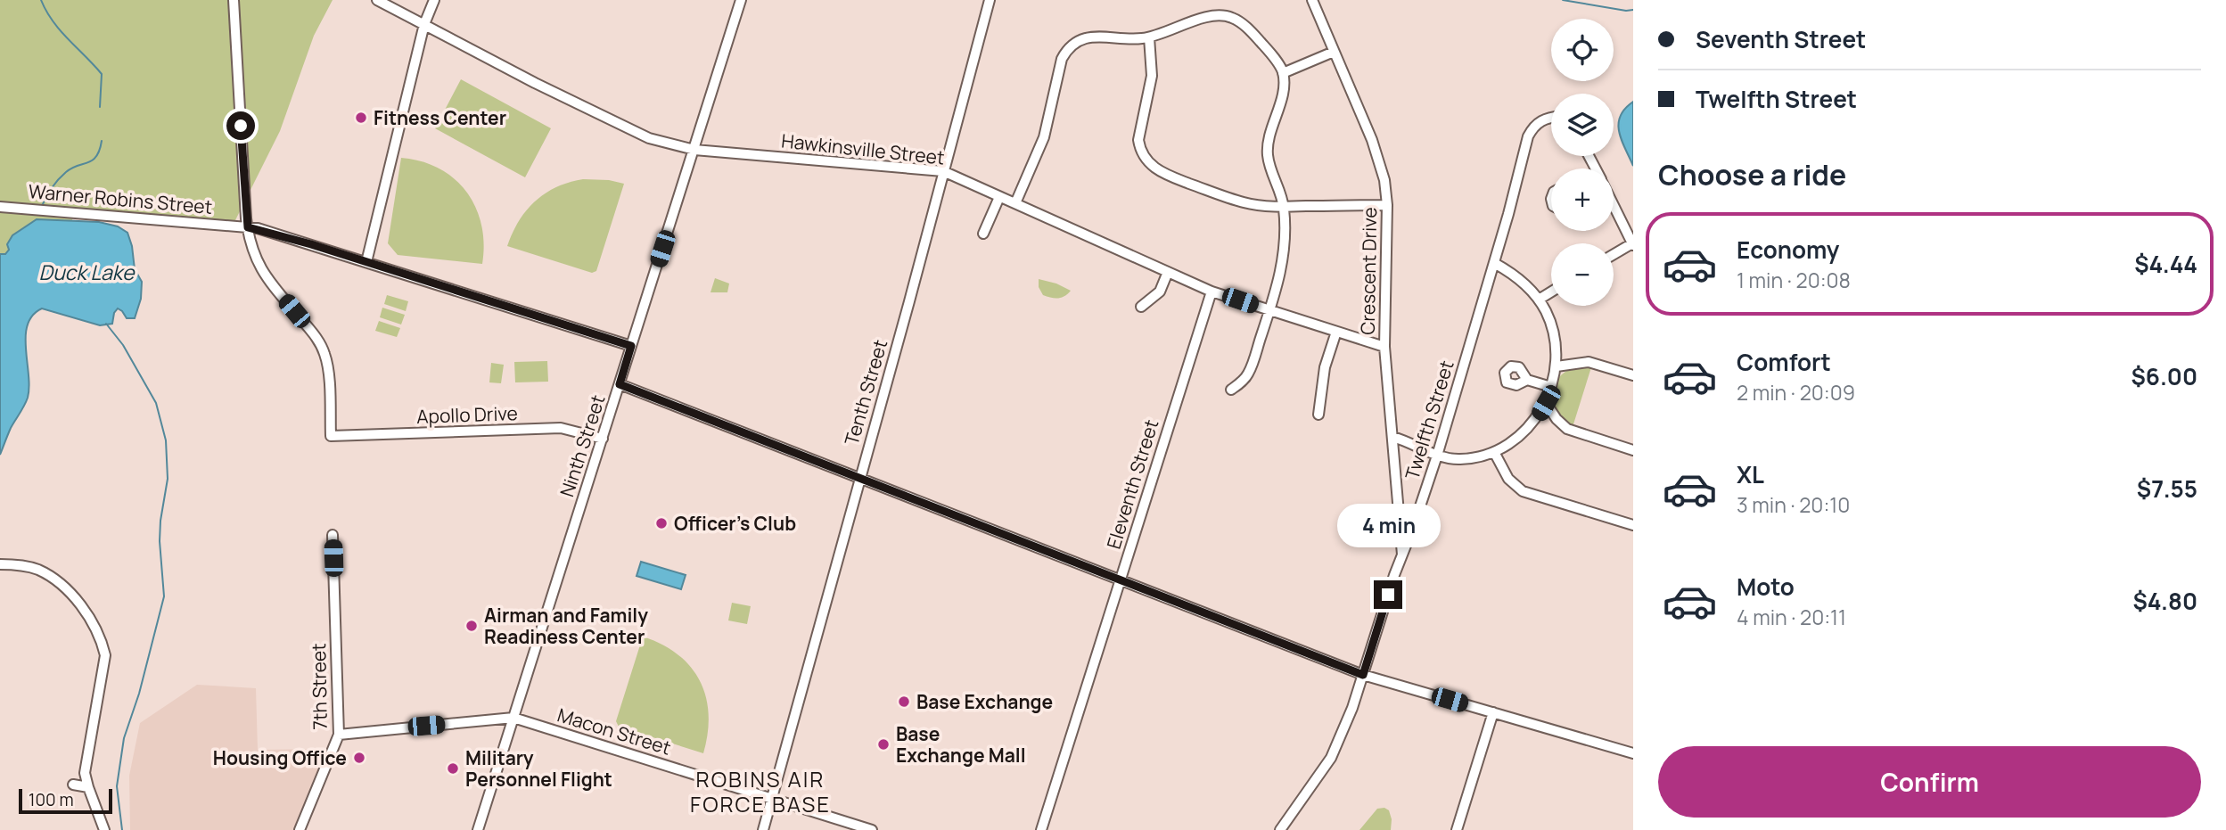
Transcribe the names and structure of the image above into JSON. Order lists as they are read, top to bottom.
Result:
{
  "streets": {
    "street": [
      "Hawkinsville Street",
      "Warner Robins Street",
      "Crescent Drive",
      "Tenth Street",
      "Apollo Drive",
      "Twelfth Street",
      "Ninth Street",
      "Eleventh Street",
      "7th Street",
      "Macon Street"
    ]
  },
  "crossings": [
    ["Hawkinsville Street", "Crescent Drive"],
    ["Hawkinsville Street", "Tenth Street"],
    ["Hawkinsville Street", "Ninth Street"],
    ["Hawkinsville Street", "Eleventh Street"],
    ["Warner Robins Street", "Apollo Drive"],
    ["Warner Robins Street", "Ninth Street"],
    ["Crescent Drive", "Twelfth Street"],
    ["Tenth Street", "Macon Street"],
    ["Apollo Drive", "Ninth Street"],
    ["Ninth Street", "Macon Street"],
    ["7th Street", "Macon Street"]
  ],
  "districts": ["ROBINS AIR FORCE BASE"],
  "water": ["Duck Lake"],
  "places": [
    "Fitness Center",
    "Officer's Club",
    "Airman and Family Readiness Center",
    "Base Exchange",
    "Base Exchange Mall",
    "Housing Office",
    "Military Personnel Flight"
  ],
  "scale_bar": "100 m",
  "page": {
    "banner": ["Seventh Street", "Twelfth Street"],
    "map_buttons": ["+", "−"],
    "heading": "Choose a ride",
    "list": [
      {
        "name": "Economy",
        "note": "1 min · 20:08",
        "value": "$4.44"
      },
      {
        "name": "Comfort",
        "note": "2 min · 20:09",
        "value": "$6.00"
      },
      {
        "name": "XL",
        "note": "3 min · 20:10",
        "value": "$7.55"
      },
      {
        "name": "Moto",
        "note": "4 min · 20:11",
        "value": "$4.80"
      }
    ],
    "bubble": "4 min",
    "buttons": "Confirm",
    "scale": "100 m"
  }
}
